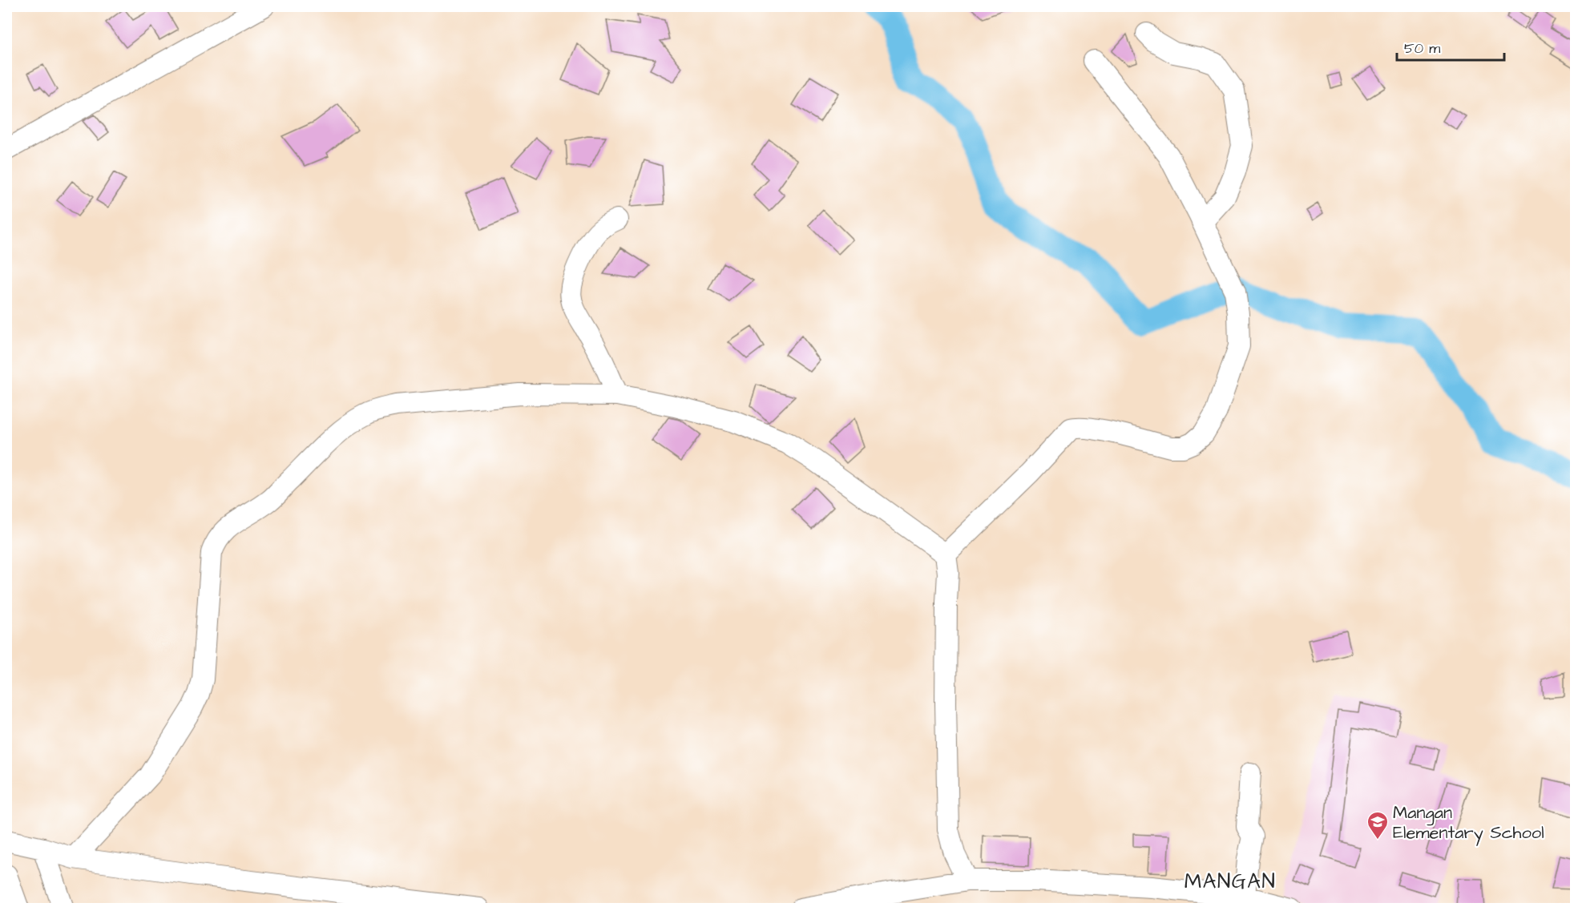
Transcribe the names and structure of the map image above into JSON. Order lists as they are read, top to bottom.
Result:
{
  "districts": ["MANGAN"],
  "places": {
    "school or university": ["Mangan Elementary School"]
  },
  "scale_bar": "50 m"
}
